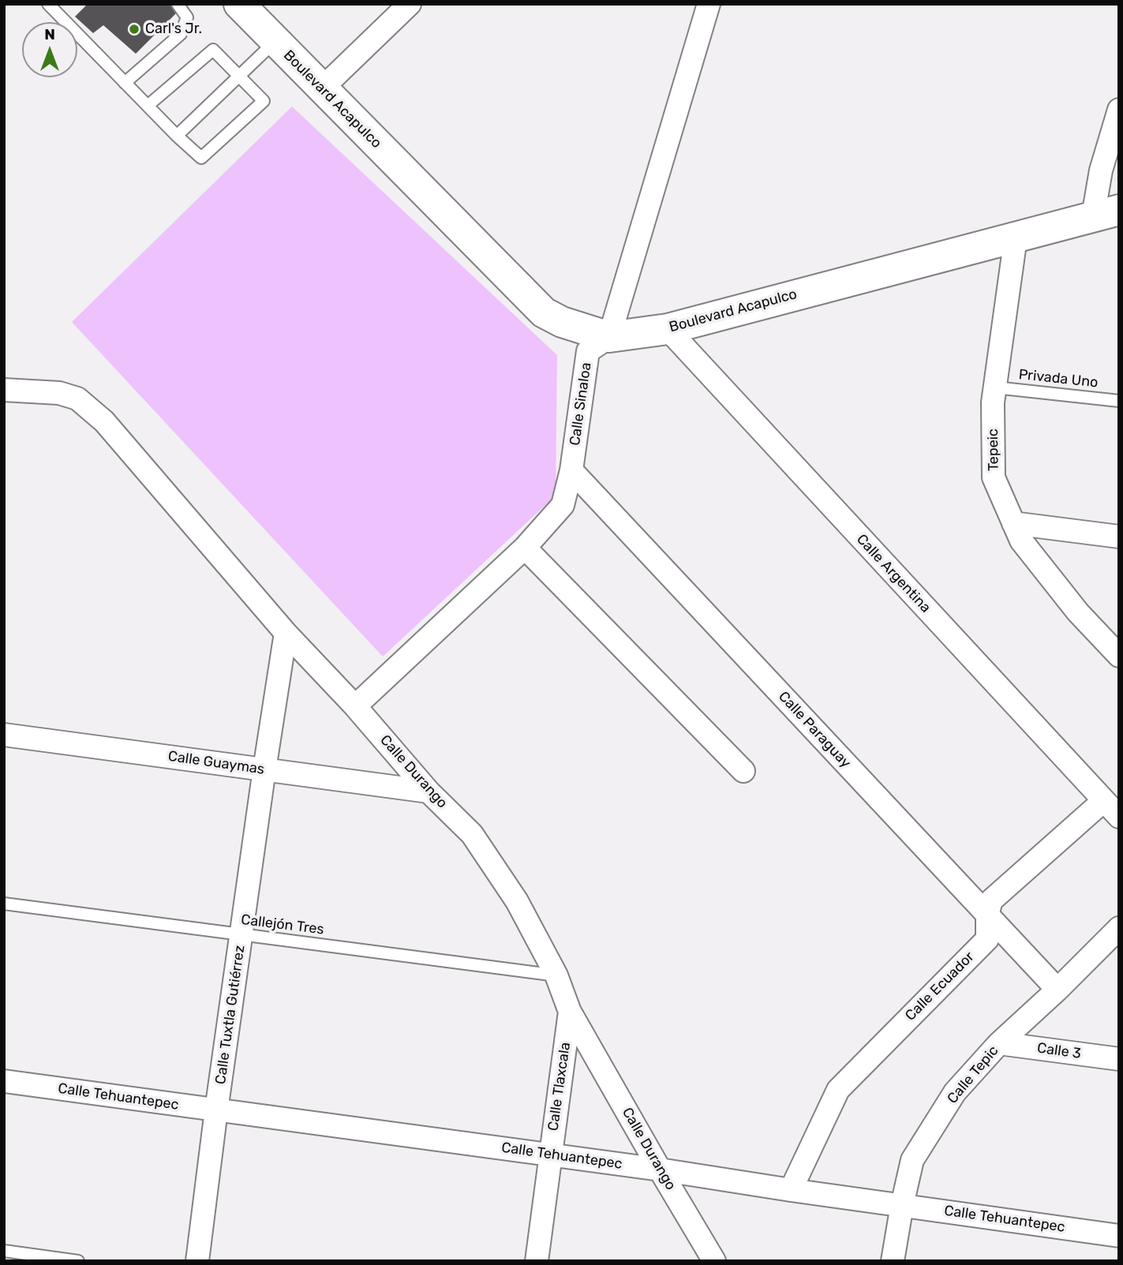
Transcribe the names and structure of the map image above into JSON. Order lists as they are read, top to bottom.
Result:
{
  "streets": {
    "main road": ["Boulevard Acapulco"],
    "street": [
      "Calle Sinaloa",
      "Tepeic",
      "Calle Argentina",
      "Calle Paraguay",
      "Calle Guaymas",
      "Calle Durango",
      "Calle Ecuador",
      "Calle Tuxtla Gutiérrez",
      "Calle 3",
      "Calle Tepic",
      "Calle Tlaxcala",
      "Calle Tehuantepec"
    ],
    "lane": ["Privada Uno", "Callejón Tres"]
  },
  "crossings": [
    ["Boulevard Acapulco", "Calle Sinaloa"],
    ["Boulevard Acapulco", "Tepeic"],
    ["Boulevard Acapulco", "Calle Argentina"],
    ["Privada Uno", "Tepeic"],
    ["Calle Sinaloa", "Calle Paraguay"],
    ["Calle Sinaloa", "Calle Durango"],
    ["Calle Argentina", "Calle Ecuador"],
    ["Calle Paraguay", "Calle Ecuador"],
    ["Calle Paraguay", "Calle Tepic"],
    ["Calle Guaymas", "Calle Durango"],
    ["Calle Guaymas", "Calle Tuxtla Gutiérrez"],
    ["Calle Durango", "Callejón Tres"],
    ["Calle Durango", "Calle Tuxtla Gutiérrez"],
    ["Calle Durango", "Calle Tlaxcala"],
    ["Calle Durango", "Calle Tehuantepec"],
    ["Callejón Tres", "Calle Tuxtla Gutiérrez"],
    ["Calle Ecuador", "Calle Tehuantepec"],
    ["Calle Tuxtla Gutiérrez", "Calle Tehuantepec"],
    ["Calle 3", "Calle Tepic"],
    ["Calle Tepic", "Calle Tehuantepec"],
    ["Calle Tlaxcala", "Calle Tehuantepec"]
  ],
  "places": ["Carl's Jr."],
  "north": "top"
}
